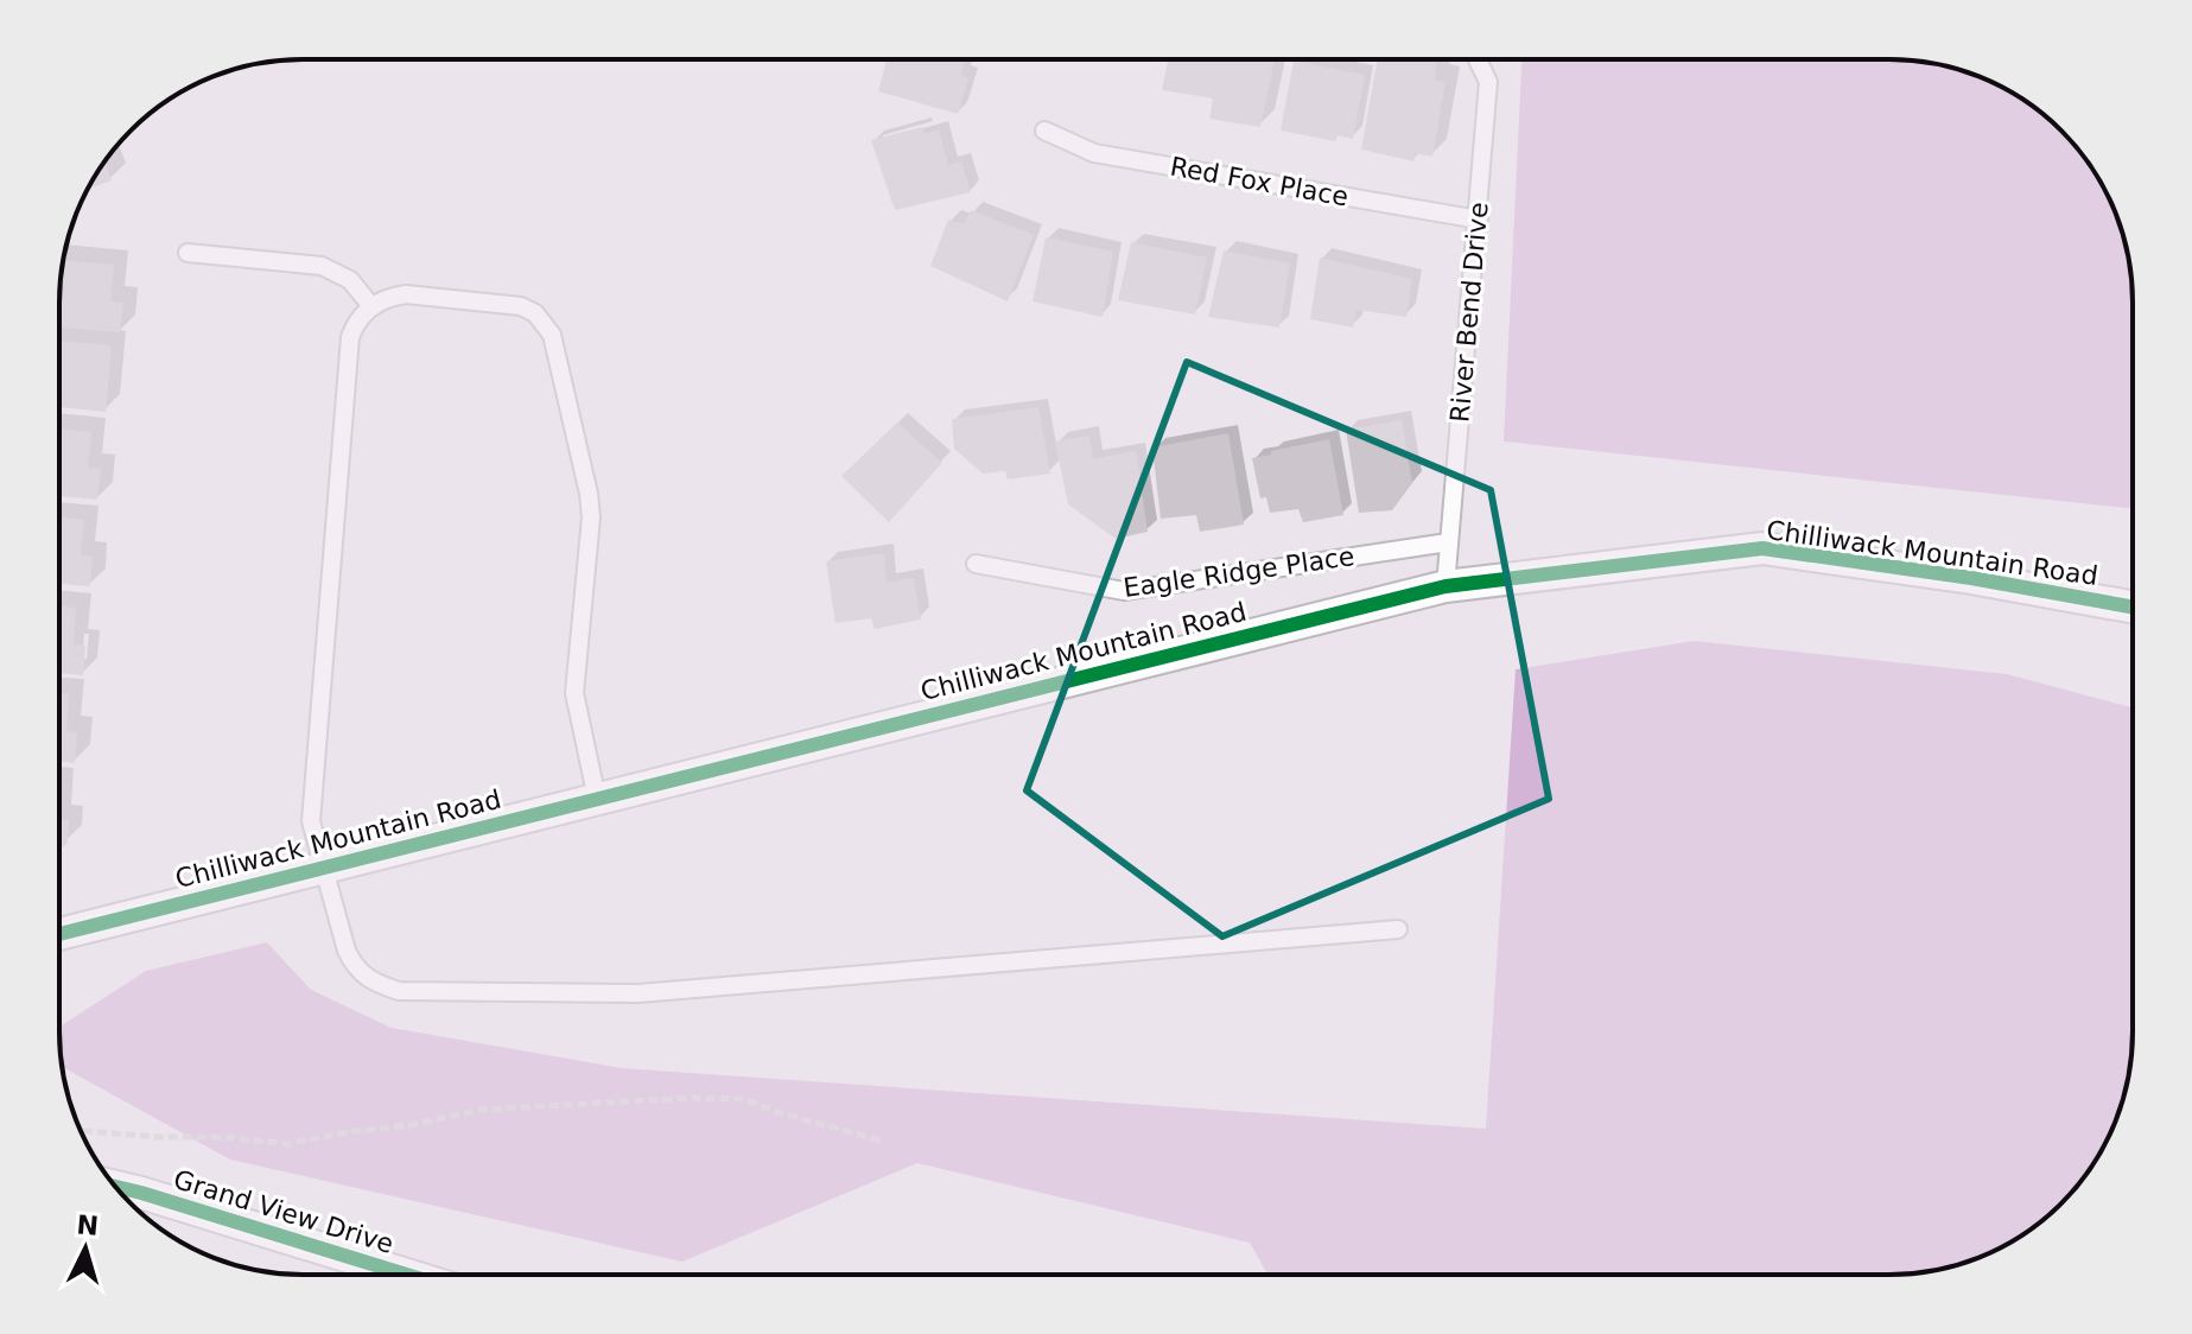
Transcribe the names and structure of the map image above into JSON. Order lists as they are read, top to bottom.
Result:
{
  "streets": {
    "street": ["Chilliwack Mountain Road", "Grand View Drive"],
    "lane": ["Red Fox Place", "River Bend Drive", "Eagle Ridge Place"]
  },
  "crossings": [
    ["Red Fox Place", "River Bend Drive"],
    ["River Bend Drive", "Chilliwack Mountain Road"],
    ["River Bend Drive", "Eagle Ridge Place"]
  ],
  "north": "top"
}
